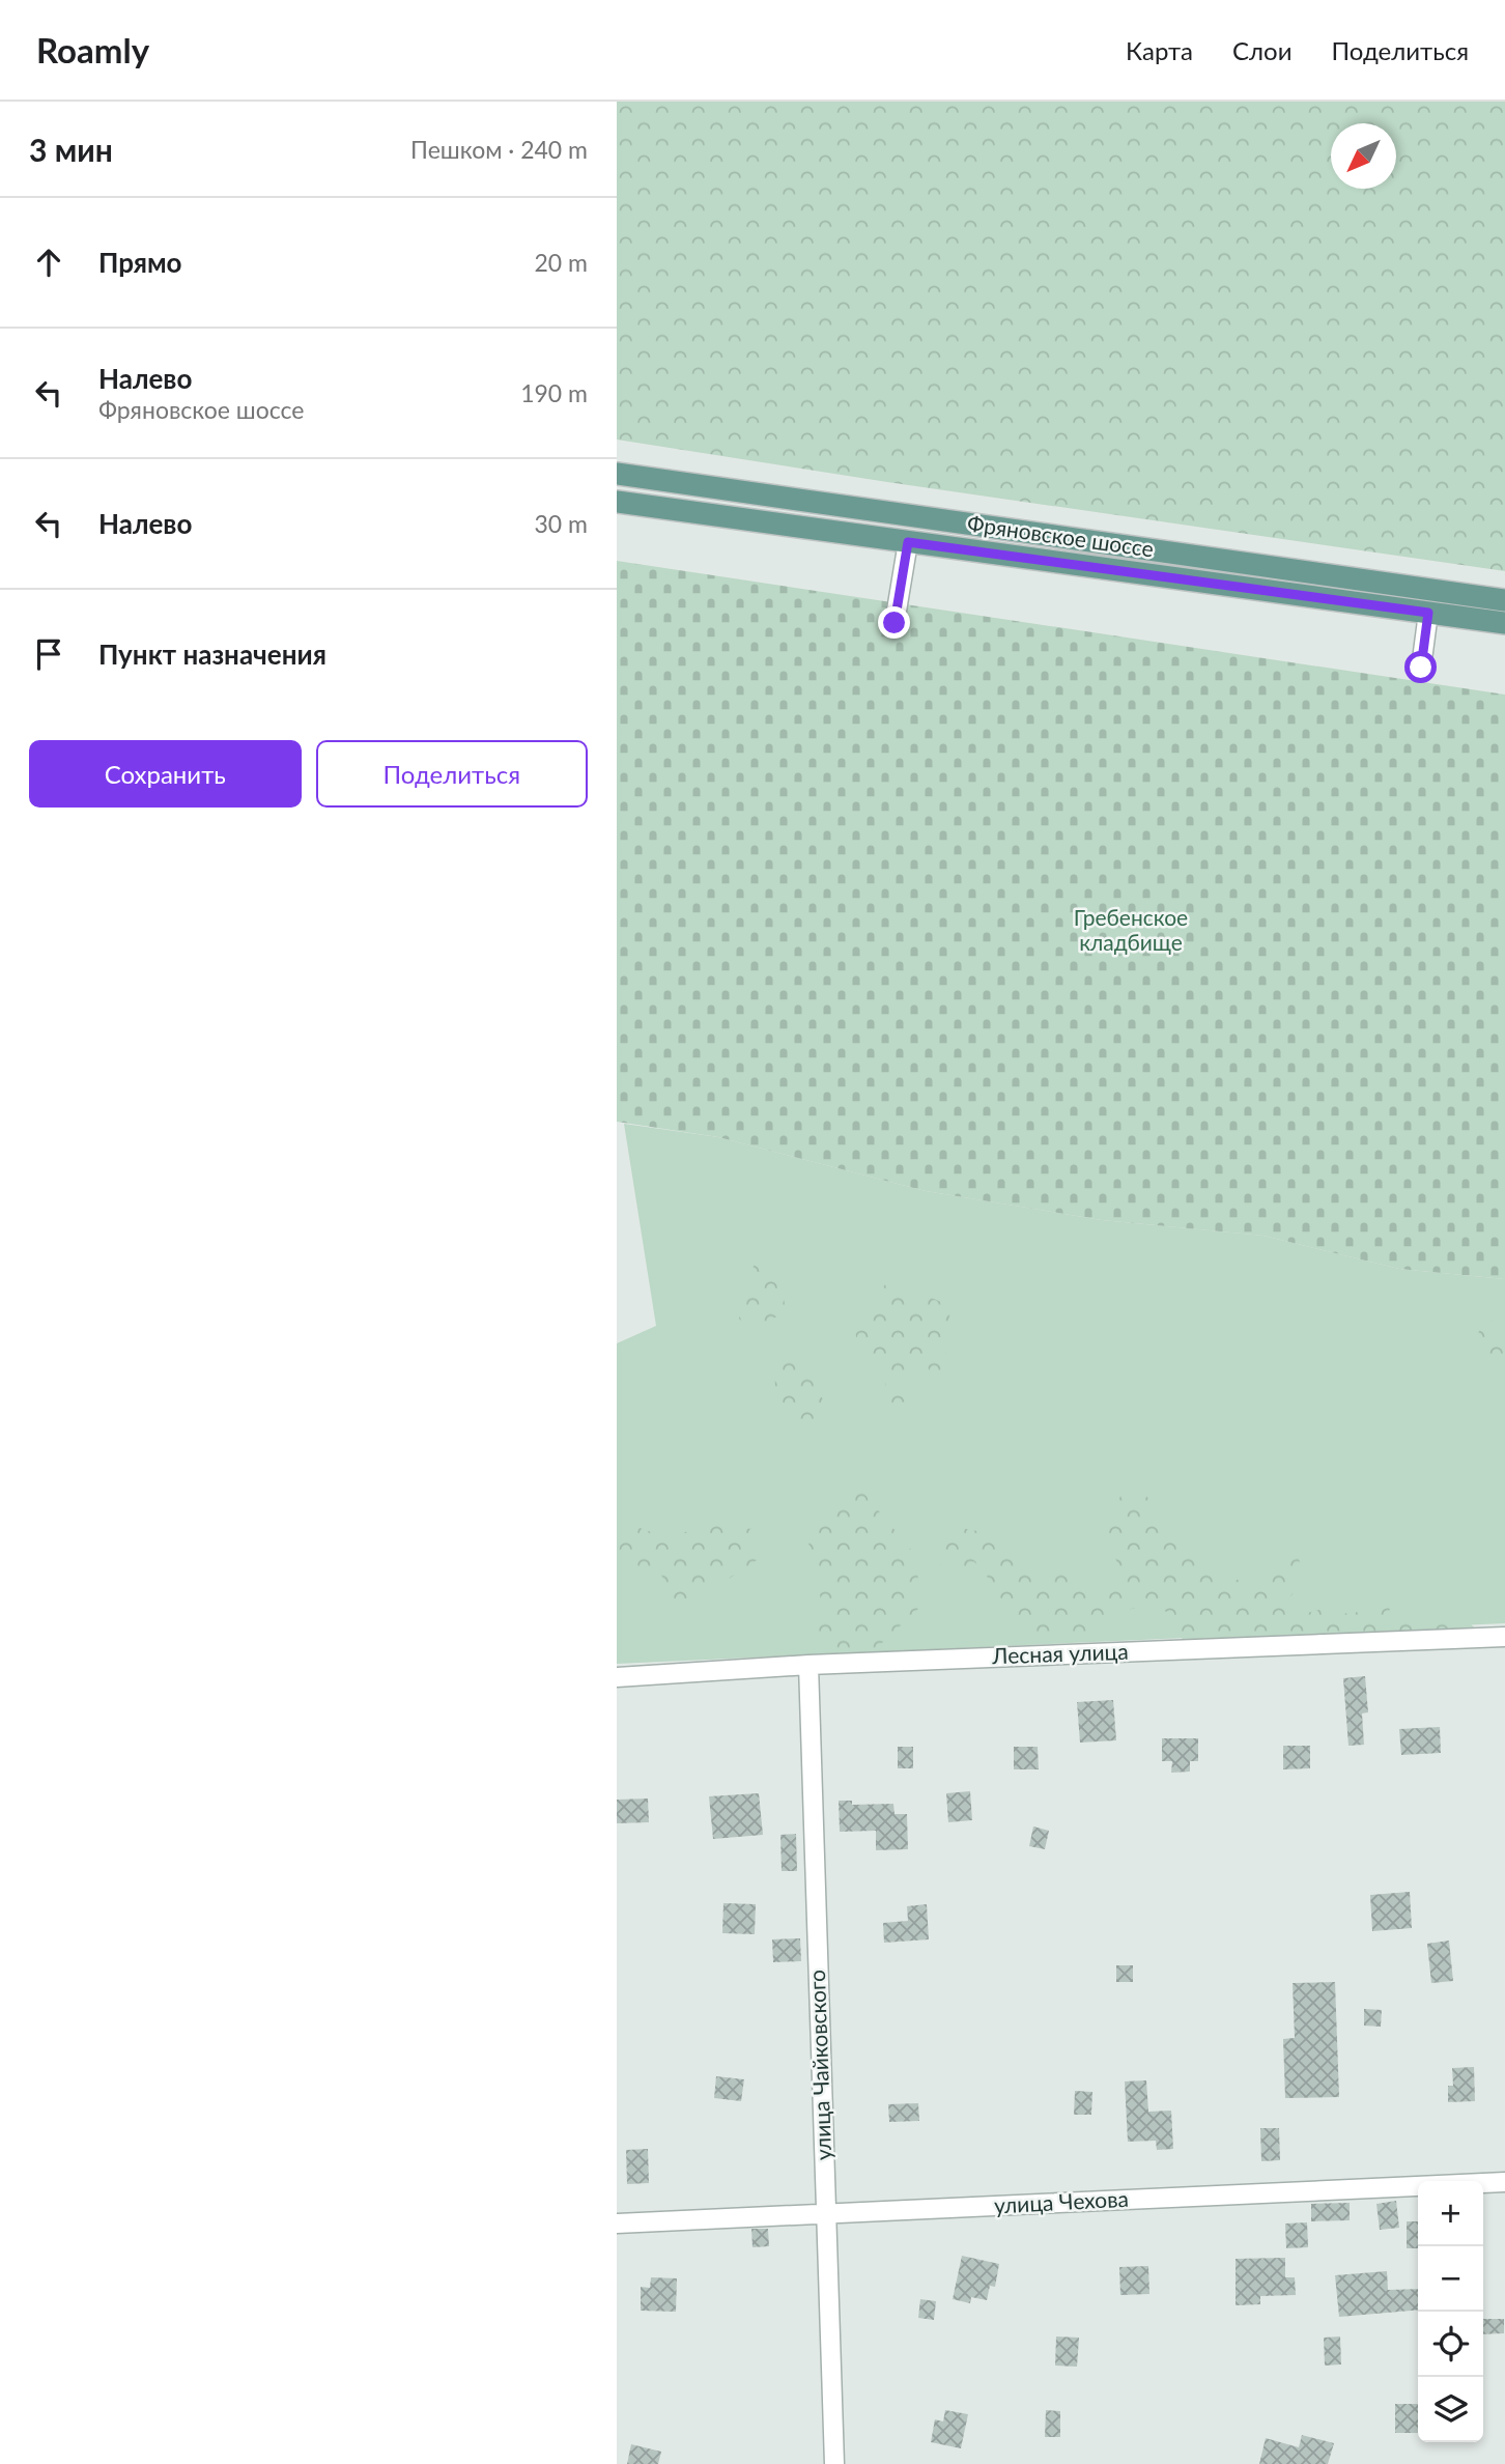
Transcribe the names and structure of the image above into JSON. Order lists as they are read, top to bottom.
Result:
{
  "streets": {
    "main road": ["Фряновское шоссе"],
    "street": ["Лесная улица", "улица Чайковского", "улица Чехова"]
  },
  "crossings": [
    ["Лесная улица", "улица Чайковского"],
    ["улица Чайковского", "улица Чехова"]
  ],
  "parks": ["Гребенское кладбище"],
  "north": "bottom left",
  "page": {
    "header": "Roamly",
    "nav": ["Карта", "Слои", "Поделиться"],
    "heading": ["3 мин", "Пешком · 240 m"],
    "list": [
      ["Прямо", "20 m"],
      ["Налево", "Фряновское шоссе", "190 m"],
      ["Налево", "30 m"],
      "Пункт назначения"
    ],
    "buttons": ["Сохранить", "Поделиться"],
    "map_buttons": ["+", "−"]
  }
}
